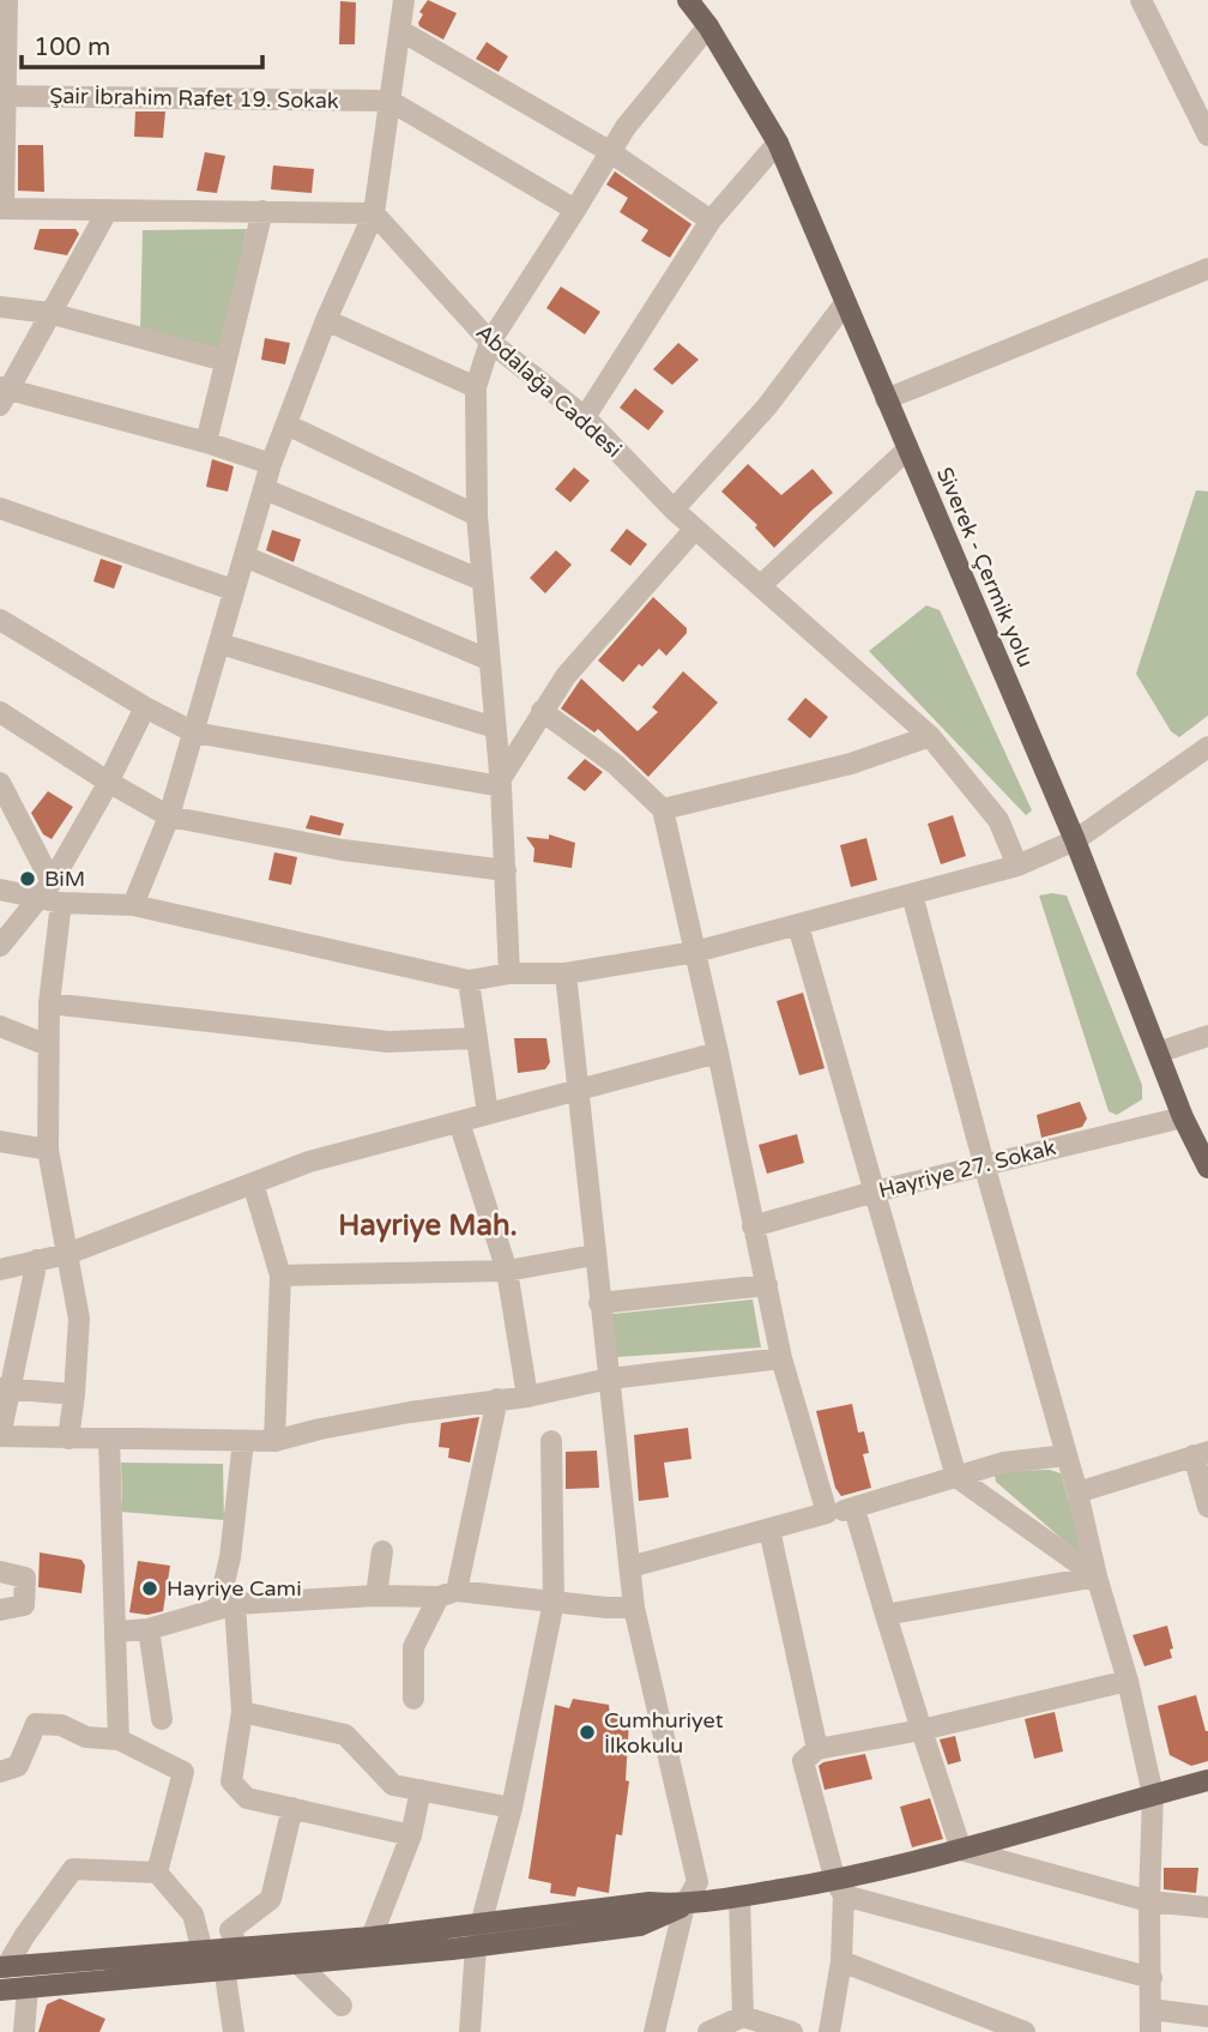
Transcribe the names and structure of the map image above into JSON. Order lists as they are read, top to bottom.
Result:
{
  "streets": {
    "main road": ["Siverek - Çermik yolu"],
    "street": ["Şair İbrahim Rafet 19. Sokak", "Abdalağa Caddesi", "Hayriye 27. Sokak"]
  },
  "crossings": [
    ["Siverek - Çermik yolu", "Hayriye 27. Sokak"]
  ],
  "districts": ["Hayriye Mah."],
  "places": ["BiM", "Hayriye Cami", "Cumhuriyet İlkokulu"],
  "scale_bar": "100 m"
}
